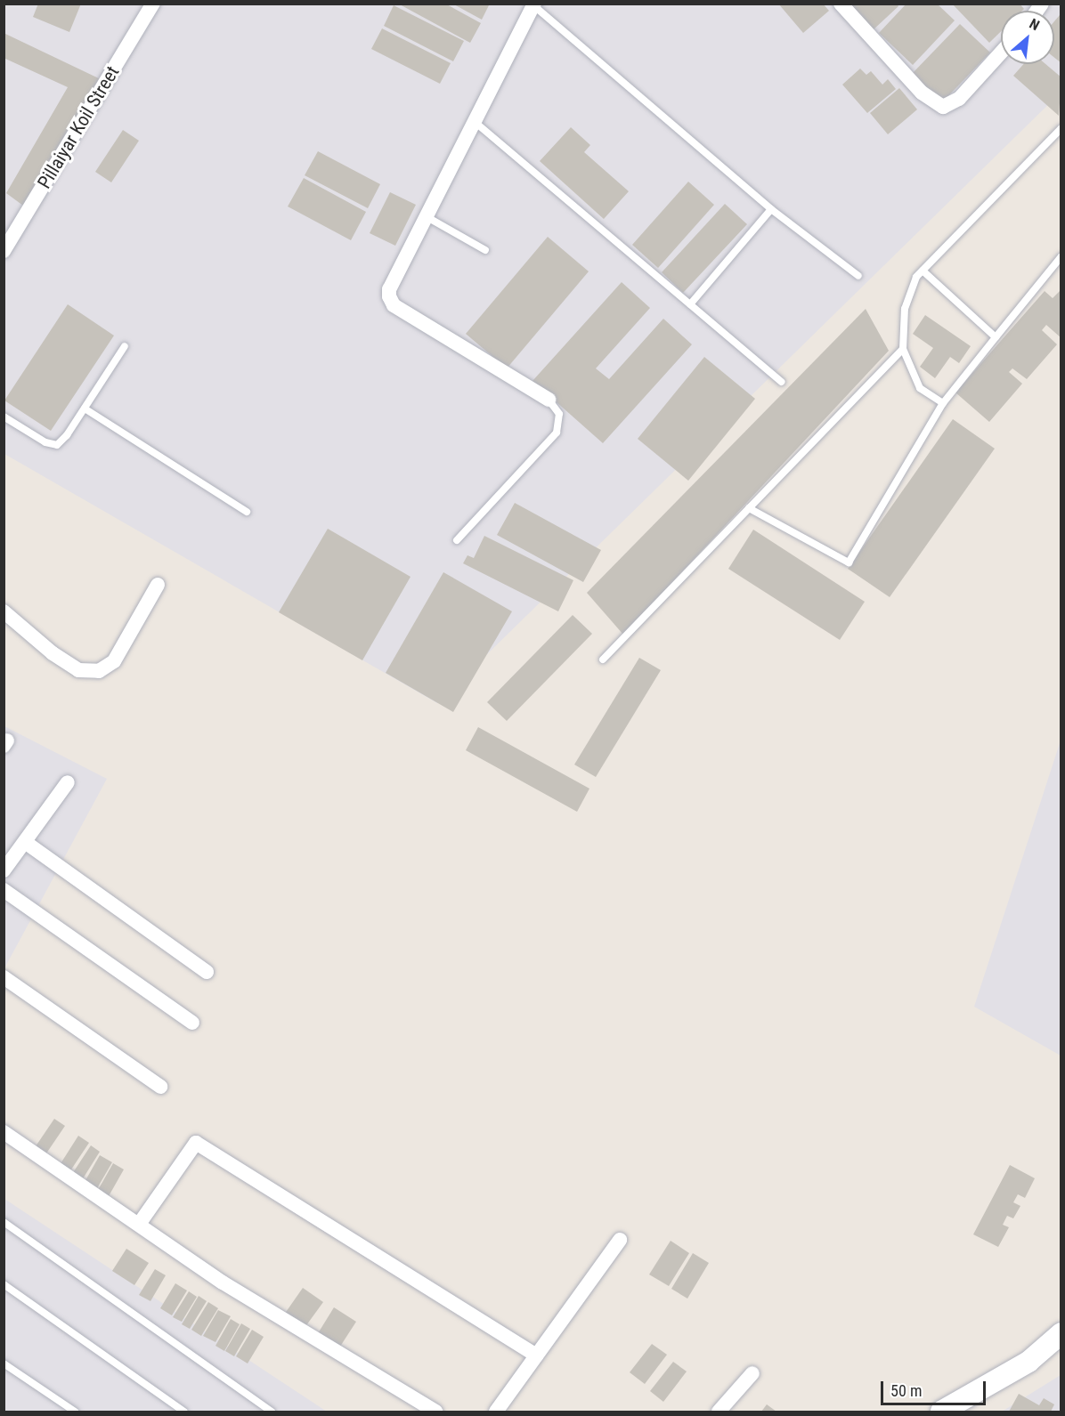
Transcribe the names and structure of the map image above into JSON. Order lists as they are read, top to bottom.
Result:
{
  "streets": {
    "street": ["Pillaiyar Koil Street"]
  },
  "scale_bar": "50 m",
  "north": "top right"
}
